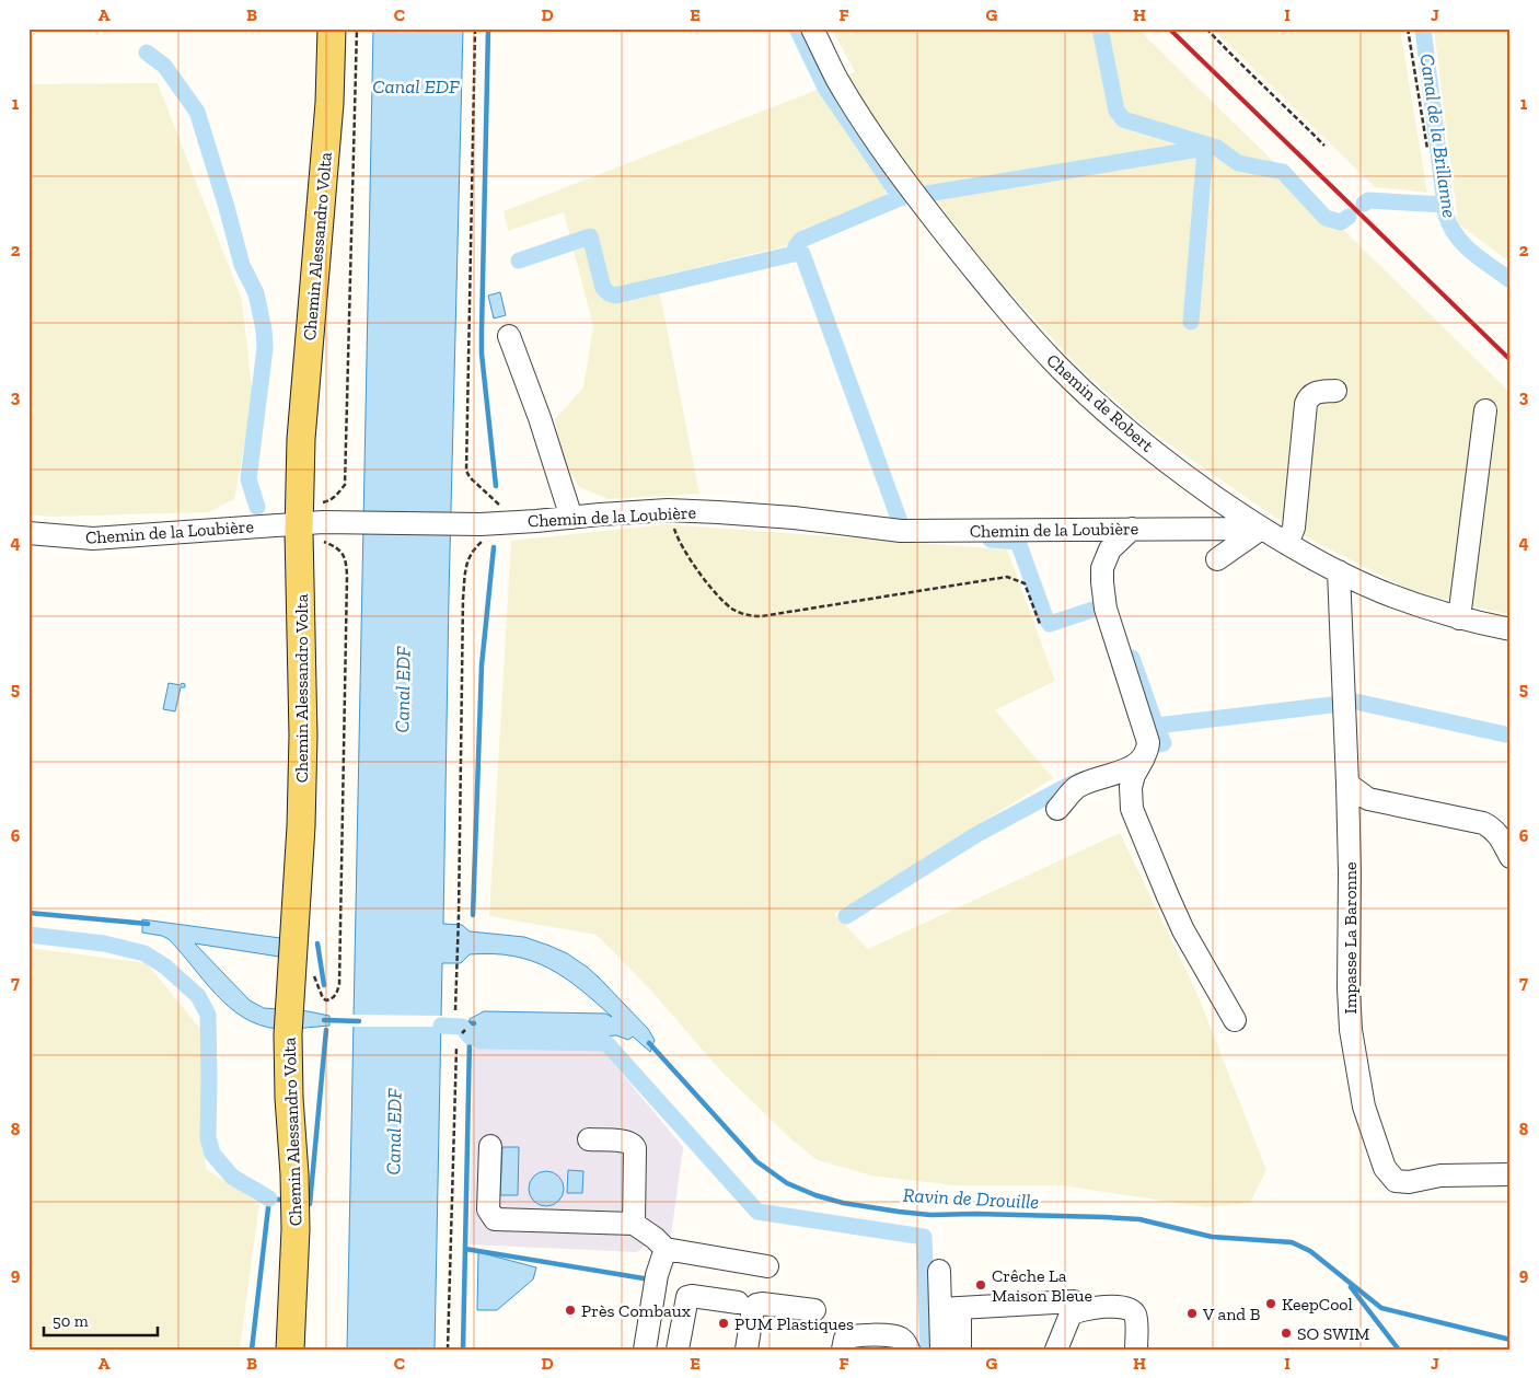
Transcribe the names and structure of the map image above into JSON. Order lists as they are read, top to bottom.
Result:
{
  "streets": {
    "main road": ["Chemin Alessandro Volta"],
    "street": ["Chemin de Robert", "Chemin de la Loubière", "Impasse La Baronne"]
  },
  "crossings": [
    ["Chemin Alessandro Volta", "Chemin de la Loubière"],
    ["Chemin de Robert", "Chemin de la Loubière"],
    ["Chemin de Robert", "Impasse La Baronne"]
  ],
  "water": ["Canal EDF", "Canal de la Brillanne", "Ravin de Drouille"],
  "places": [
    "Crêche La Maison Bleue",
    "KeepCool",
    "Près Combaux",
    "V and B",
    "PUM Plastiques",
    "SO SWIM"
  ],
  "scale_bar": "50 m",
  "grid": {
    "columns": [
      "A",
      "B",
      "C",
      "D",
      "E",
      "F",
      "G",
      "H",
      "I",
      "J"
    ],
    "rows": [
      "1",
      "2",
      "3",
      "4",
      "5",
      "6",
      "7",
      "8",
      "9"
    ]
  }
}
